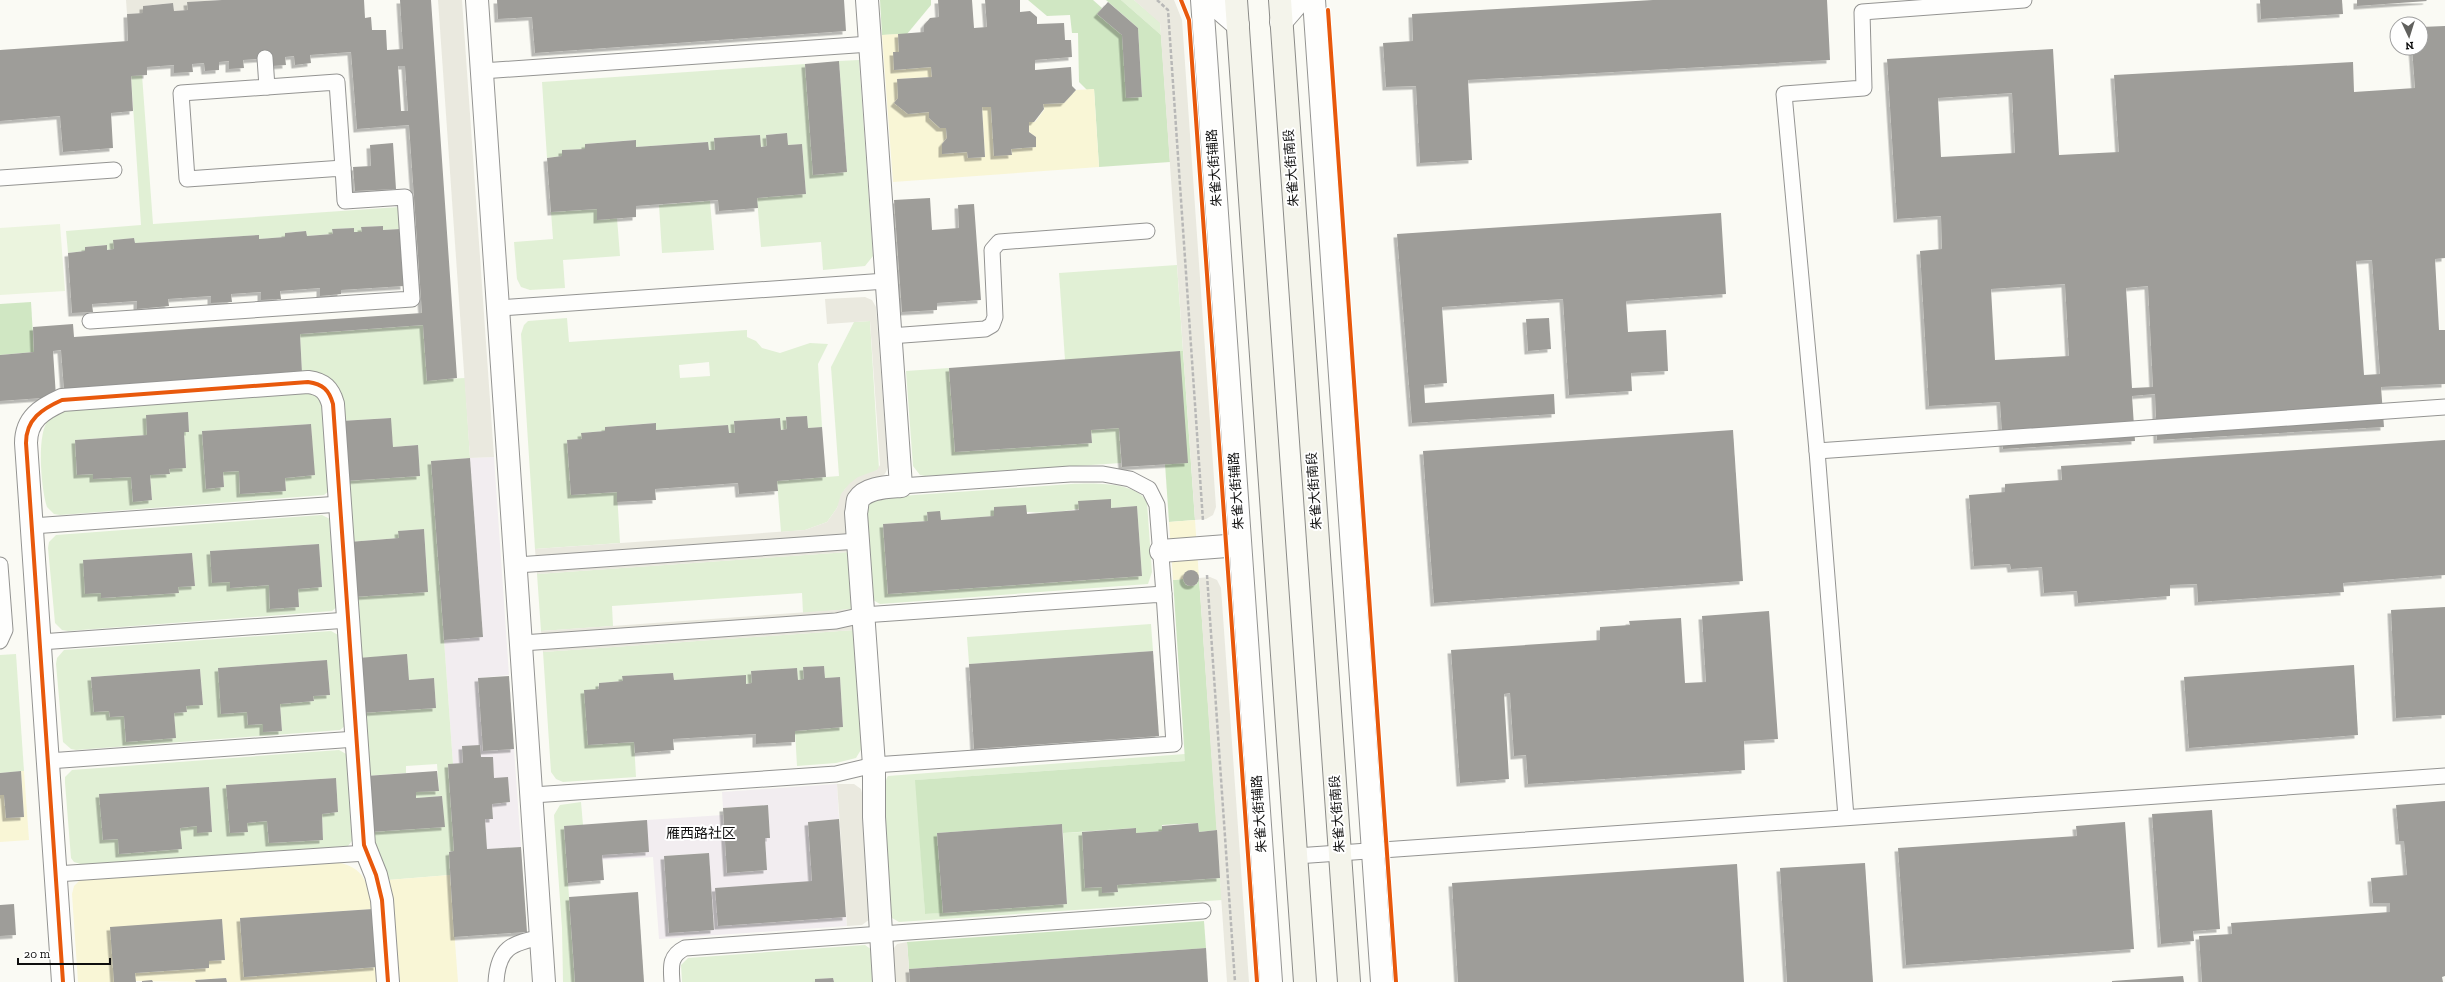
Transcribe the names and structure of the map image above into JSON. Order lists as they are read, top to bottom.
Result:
{
  "streets": {
    "main road": ["朱雀大街南段"],
    "street": ["朱雀大街辅路"]
  },
  "districts": ["雁西路社区"],
  "scale_bar": "20 m",
  "north": "bottom"
}
